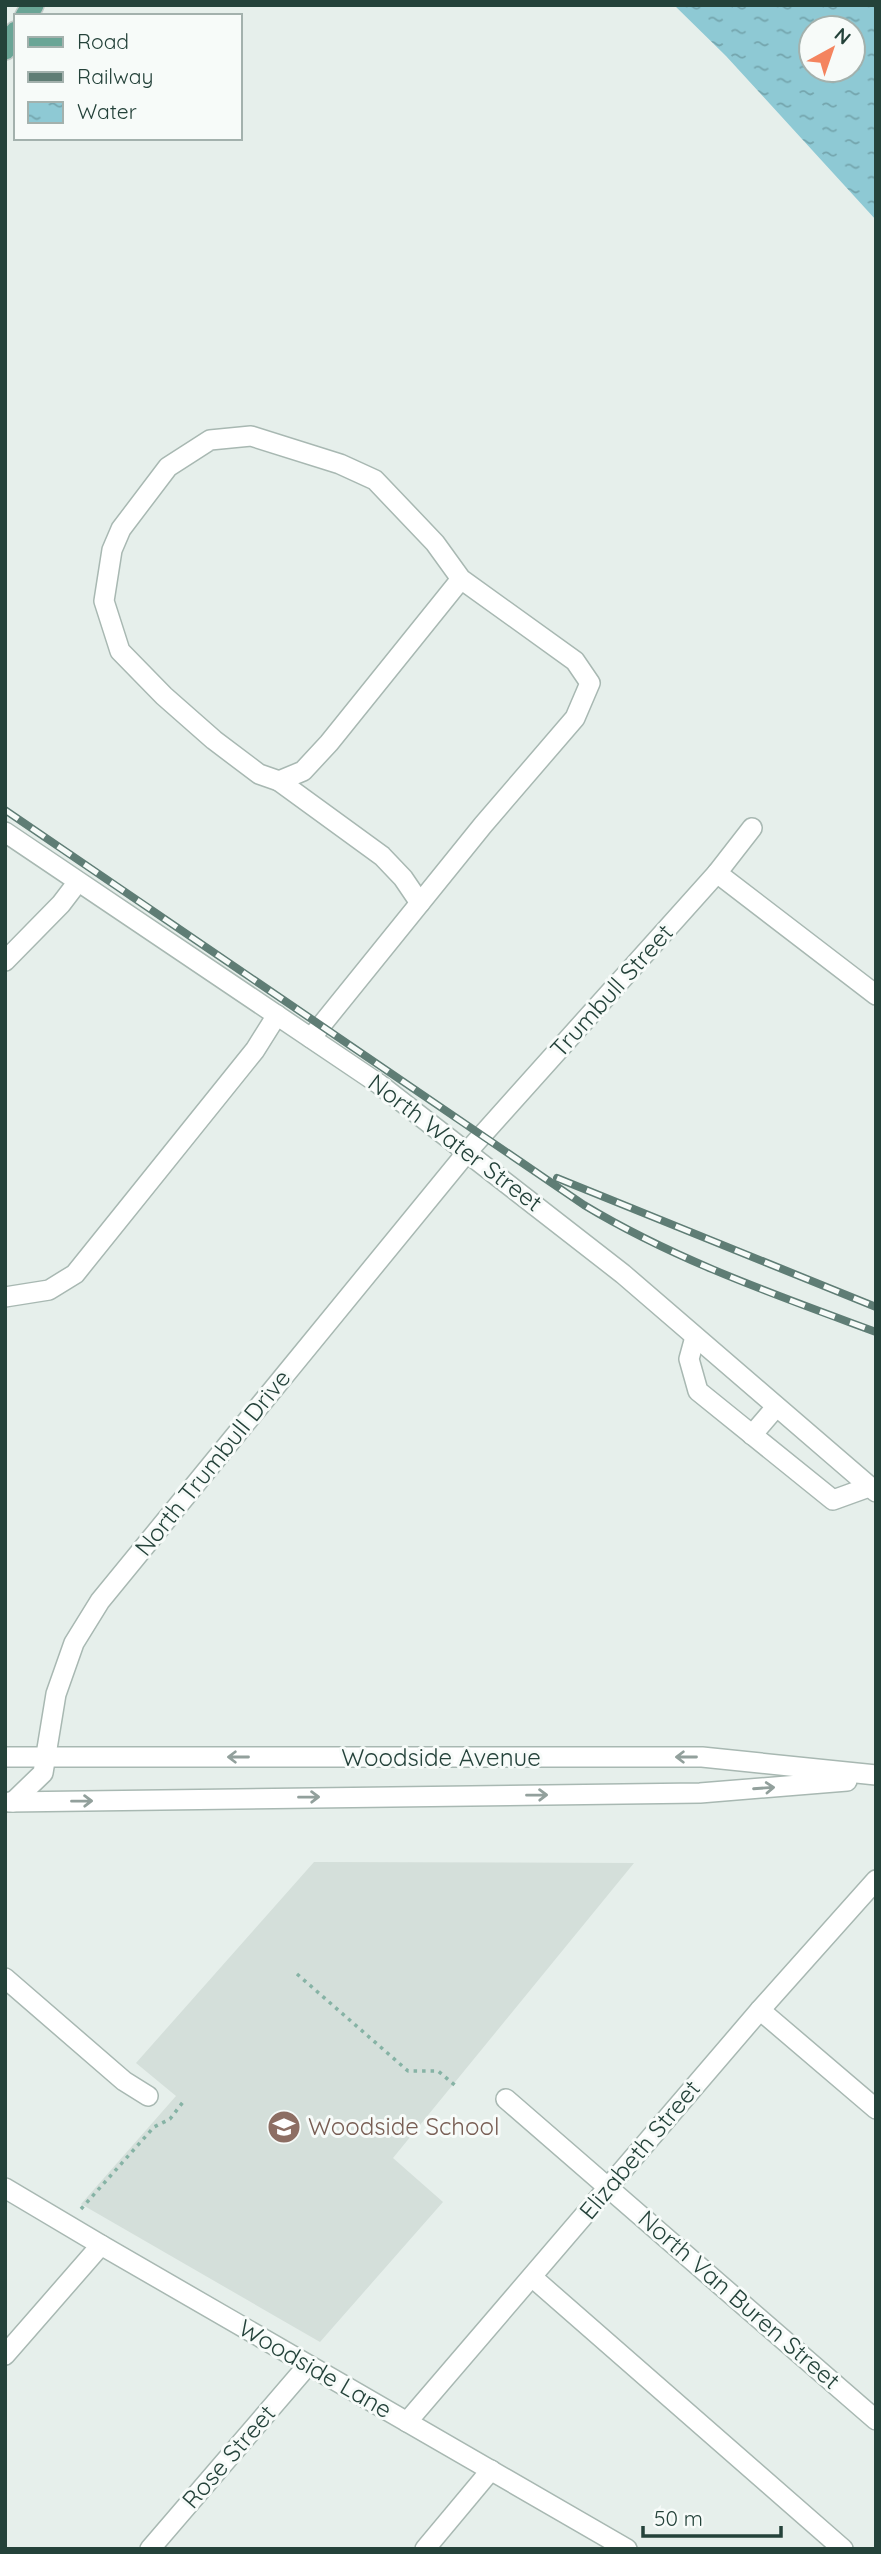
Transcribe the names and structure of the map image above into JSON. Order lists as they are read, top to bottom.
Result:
{
  "streets": {
    "street": [
      "Trumbull Street",
      "North Water Street",
      "North Trumbull Drive",
      "Woodside Avenue",
      "Elizabeth Street",
      "North Van Buren Street",
      "Woodside Lane",
      "Rose Street"
    ]
  },
  "crossings": [
    ["Trumbull Street", "North Water Street"],
    ["Trumbull Street", "North Trumbull Drive"],
    ["North Water Street", "North Trumbull Drive"],
    ["North Trumbull Drive", "Woodside Avenue"],
    ["Elizabeth Street", "North Van Buren Street"],
    ["Elizabeth Street", "Woodside Lane"],
    ["Woodside Lane", "Rose Street"]
  ],
  "places": {
    "school or university": ["Woodside School"]
  },
  "legend": ["Road", "Railway", "Water"],
  "scale_bar": "50 m",
  "north": "top right"
}
